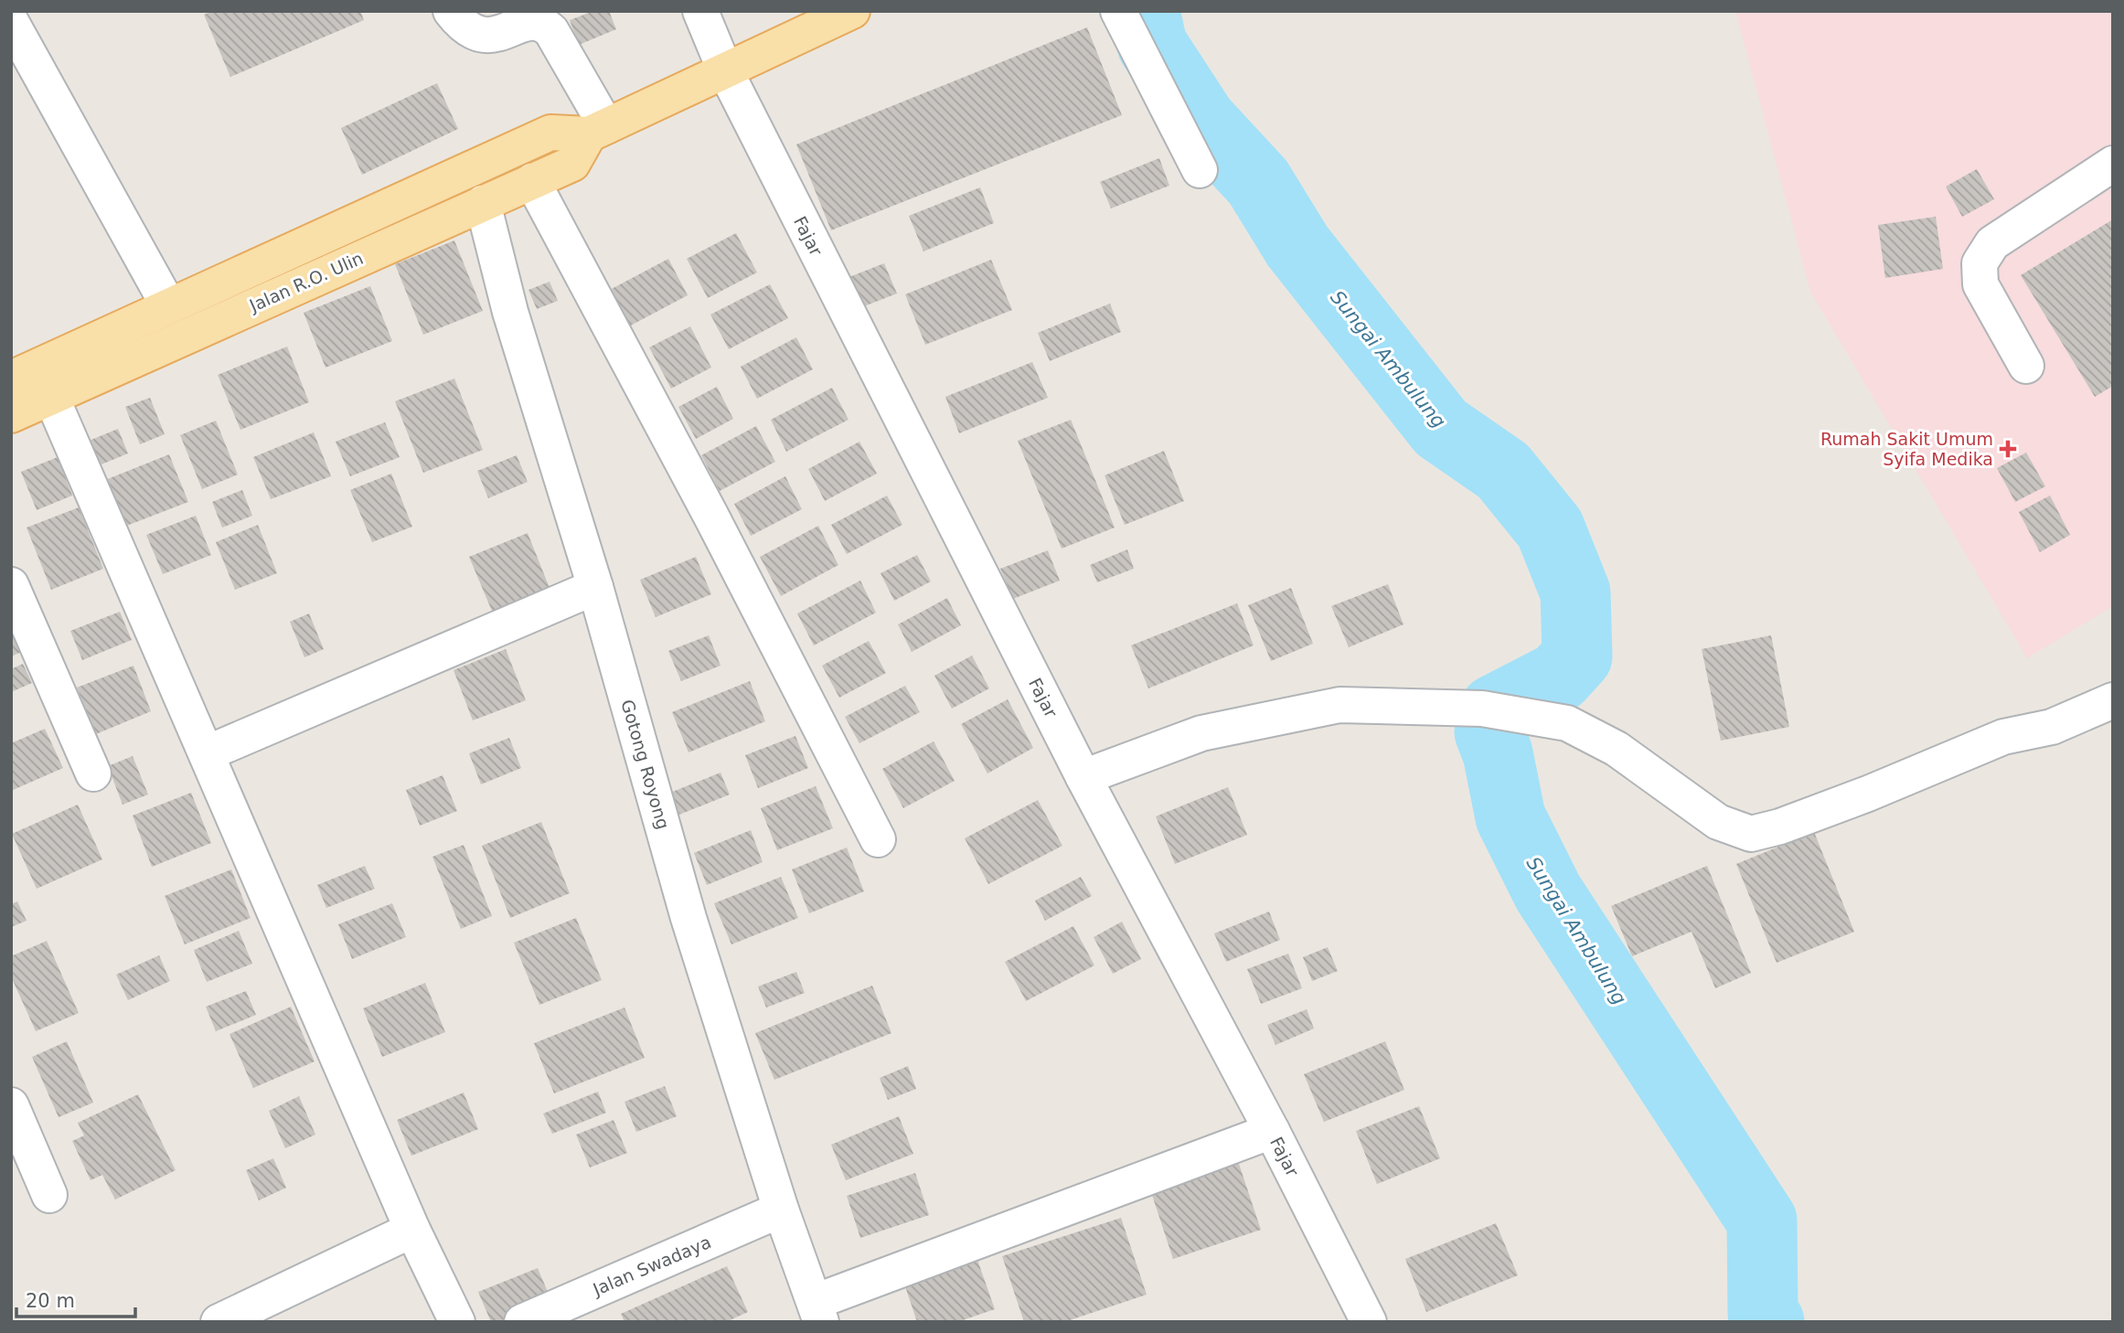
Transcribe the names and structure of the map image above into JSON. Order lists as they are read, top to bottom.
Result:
{
  "streets": {
    "main road": ["Jalan R.O. Ulin"],
    "street": ["Fajar", "Gotong Royong", "Jalan Swadaya"]
  },
  "crossings": [
    ["Fajar", "Jalan R.O. Ulin"],
    ["Jalan R.O. Ulin", "Gotong Royong"],
    ["Gotong Royong", "Jalan Swadaya"]
  ],
  "water": ["Sungai Ambulung"],
  "places": {
    "health": ["Rumah Sakit Umum Syifa Medika"]
  },
  "scale_bar": "20 m"
}
